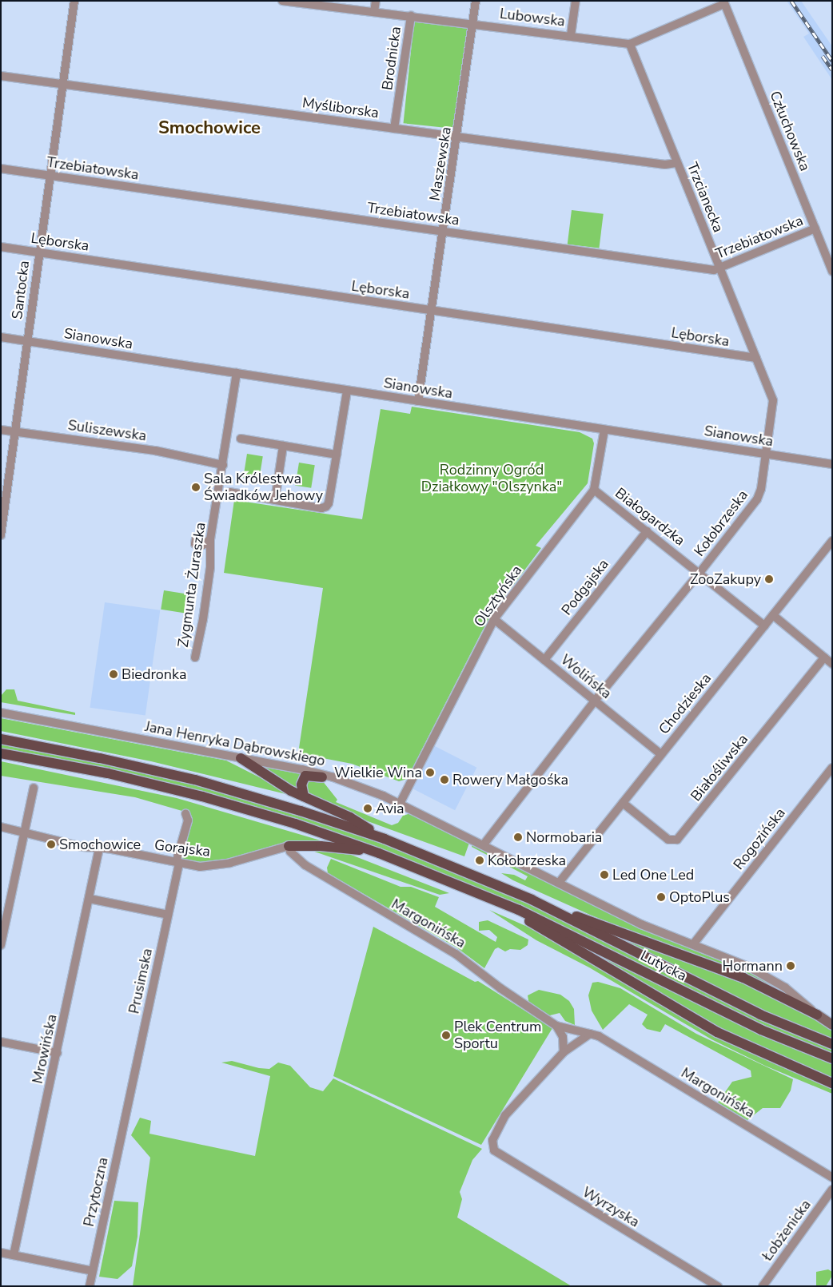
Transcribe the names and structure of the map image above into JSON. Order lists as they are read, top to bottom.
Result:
{
  "streets": {
    "main road": ["Lutycka"],
    "street": [
      "Lubowska",
      "Brodnicka",
      "Myśliborska",
      "Człuchowska",
      "Maszewska",
      "Trzebiatowska",
      "Trzcianecka",
      "Lęborska",
      "Santocka",
      "Sianowska",
      "Suliszewska",
      "Białogardzka",
      "Kołobrzeska",
      "Zygmunta Żuraszka",
      "Podgajska",
      "Olsztyńska",
      "Wolińska",
      "Chodzieska",
      "Jana Henryka Dąbrowskiego",
      "Białośliwska",
      "Rogozińska",
      "Gorajska",
      "Margonińska",
      "Prusimska",
      "Mrowińska",
      "Przytoczna",
      "Wyrzyska",
      "Łobżenicka"
    ]
  },
  "crossings": [
    ["Lubowska", "Brodnicka"],
    ["Lubowska", "Maszewska"],
    ["Lubowska", "Trzcianecka"],
    ["Brodnicka", "Myśliborska"],
    ["Myśliborska", "Maszewska"],
    ["Myśliborska", "Trzcianecka"],
    ["Myśliborska", "Santocka"],
    ["Człuchowska", "Trzebiatowska"],
    ["Maszewska", "Trzebiatowska"],
    ["Maszewska", "Lęborska"],
    ["Maszewska", "Sianowska"],
    ["Trzebiatowska", "Trzcianecka"],
    ["Trzebiatowska", "Santocka"],
    ["Trzcianecka", "Lęborska"],
    ["Trzcianecka", "Sianowska"],
    ["Trzcianecka", "Kołobrzeska"],
    ["Lęborska", "Santocka"],
    ["Santocka", "Sianowska"],
    ["Santocka", "Suliszewska"],
    ["Sianowska", "Kołobrzeska"],
    ["Sianowska", "Zygmunta Żuraszka"],
    ["Sianowska", "Olsztyńska"],
    ["Suliszewska", "Zygmunta Żuraszka"],
    ["Białogardzka", "Kołobrzeska"],
    ["Białogardzka", "Podgajska"],
    ["Białogardzka", "Olsztyńska"],
    ["Białogardzka", "Chodzieska"],
    ["Kołobrzeska", "Wolińska"],
    ["Kołobrzeska", "Jana Henryka Dąbrowskiego"],
    ["Podgajska", "Wolińska"],
    ["Olsztyńska", "Wolińska"],
    ["Olsztyńska", "Jana Henryka Dąbrowskiego"],
    ["Wolińska", "Chodzieska"],
    ["Chodzieska", "Jana Henryka Dąbrowskiego"],
    ["Chodzieska", "Białośliwska"],
    ["Jana Henryka Dąbrowskiego", "Rogozińska"],
    ["Gorajska", "Margonińska"],
    ["Gorajska", "Prusimska"],
    ["Gorajska", "Mrowińska"],
    ["Prusimska", "Przytoczna"]
  ],
  "districts": ["Smochowice"],
  "parks": ["Rodzinny Ogród Działkowy \"Olszynka\""],
  "places": [
    "Sala Królestwa Świadków Jehowy",
    "ZooZakupy",
    "Biedronka",
    "Wielkie Wina",
    "Rowery Małgośka",
    "Avia",
    "Normobaria",
    "Smochowice",
    "Kołobrzeska",
    "Led One Led",
    "OptoPlus",
    "Hormann",
    "Plek Centrum Sportu"
  ]
}
